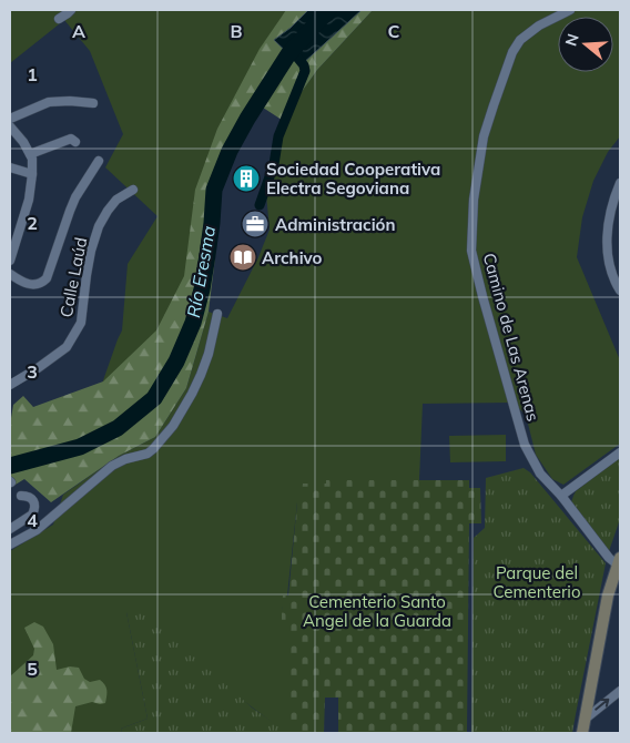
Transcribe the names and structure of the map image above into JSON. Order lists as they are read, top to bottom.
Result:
{
  "streets": {
    "street": ["Calle Laúd", "Camino de Las Arenas"]
  },
  "water": ["Río Eresma"],
  "parks": ["Parque del Cementerio", "Cementerio Santo Angel de la Guarda"],
  "places": {
    "building": ["Sociedad Cooperativa Electra Segoviana"],
    "office": ["Administración"],
    "library": ["Archivo"]
  },
  "north": "left",
  "grid": {
    "columns": ["A", "B", "C"],
    "rows": [
      "1",
      "2",
      "3",
      "4",
      "5"
    ]
  }
}
